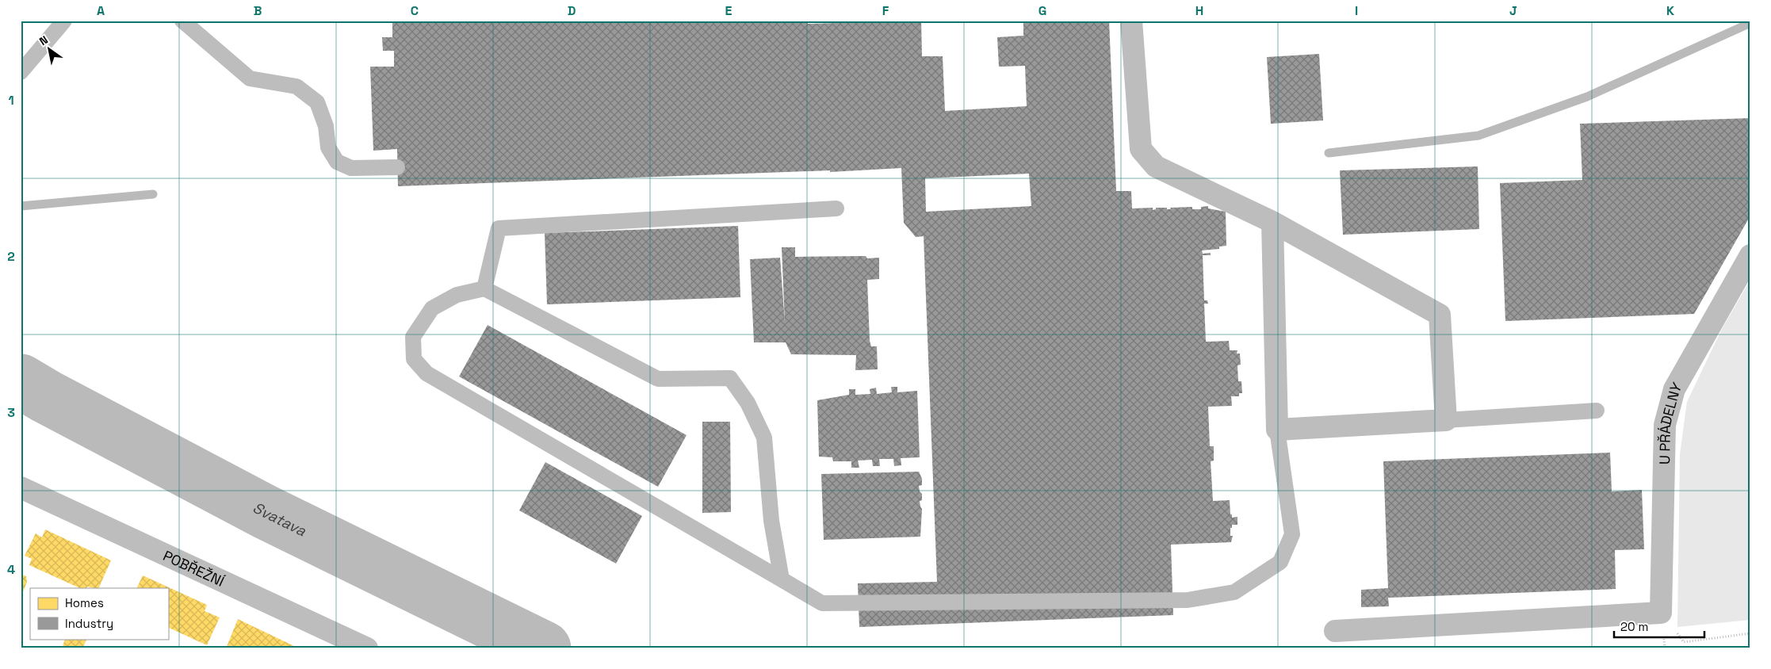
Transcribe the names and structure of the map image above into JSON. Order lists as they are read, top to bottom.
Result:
{
  "streets": {
    "street": ["U PŘÁDELNY", "POBŘEŽNÍ"]
  },
  "water": ["Svatava"],
  "legend": ["Homes", "Industry"],
  "scale_bar": "20 m",
  "north": "top left",
  "grid": {
    "columns": [
      "A",
      "B",
      "C",
      "D",
      "E",
      "F",
      "G",
      "H",
      "I",
      "J",
      "K"
    ],
    "rows": [
      "1",
      "2",
      "3",
      "4"
    ]
  }
}
